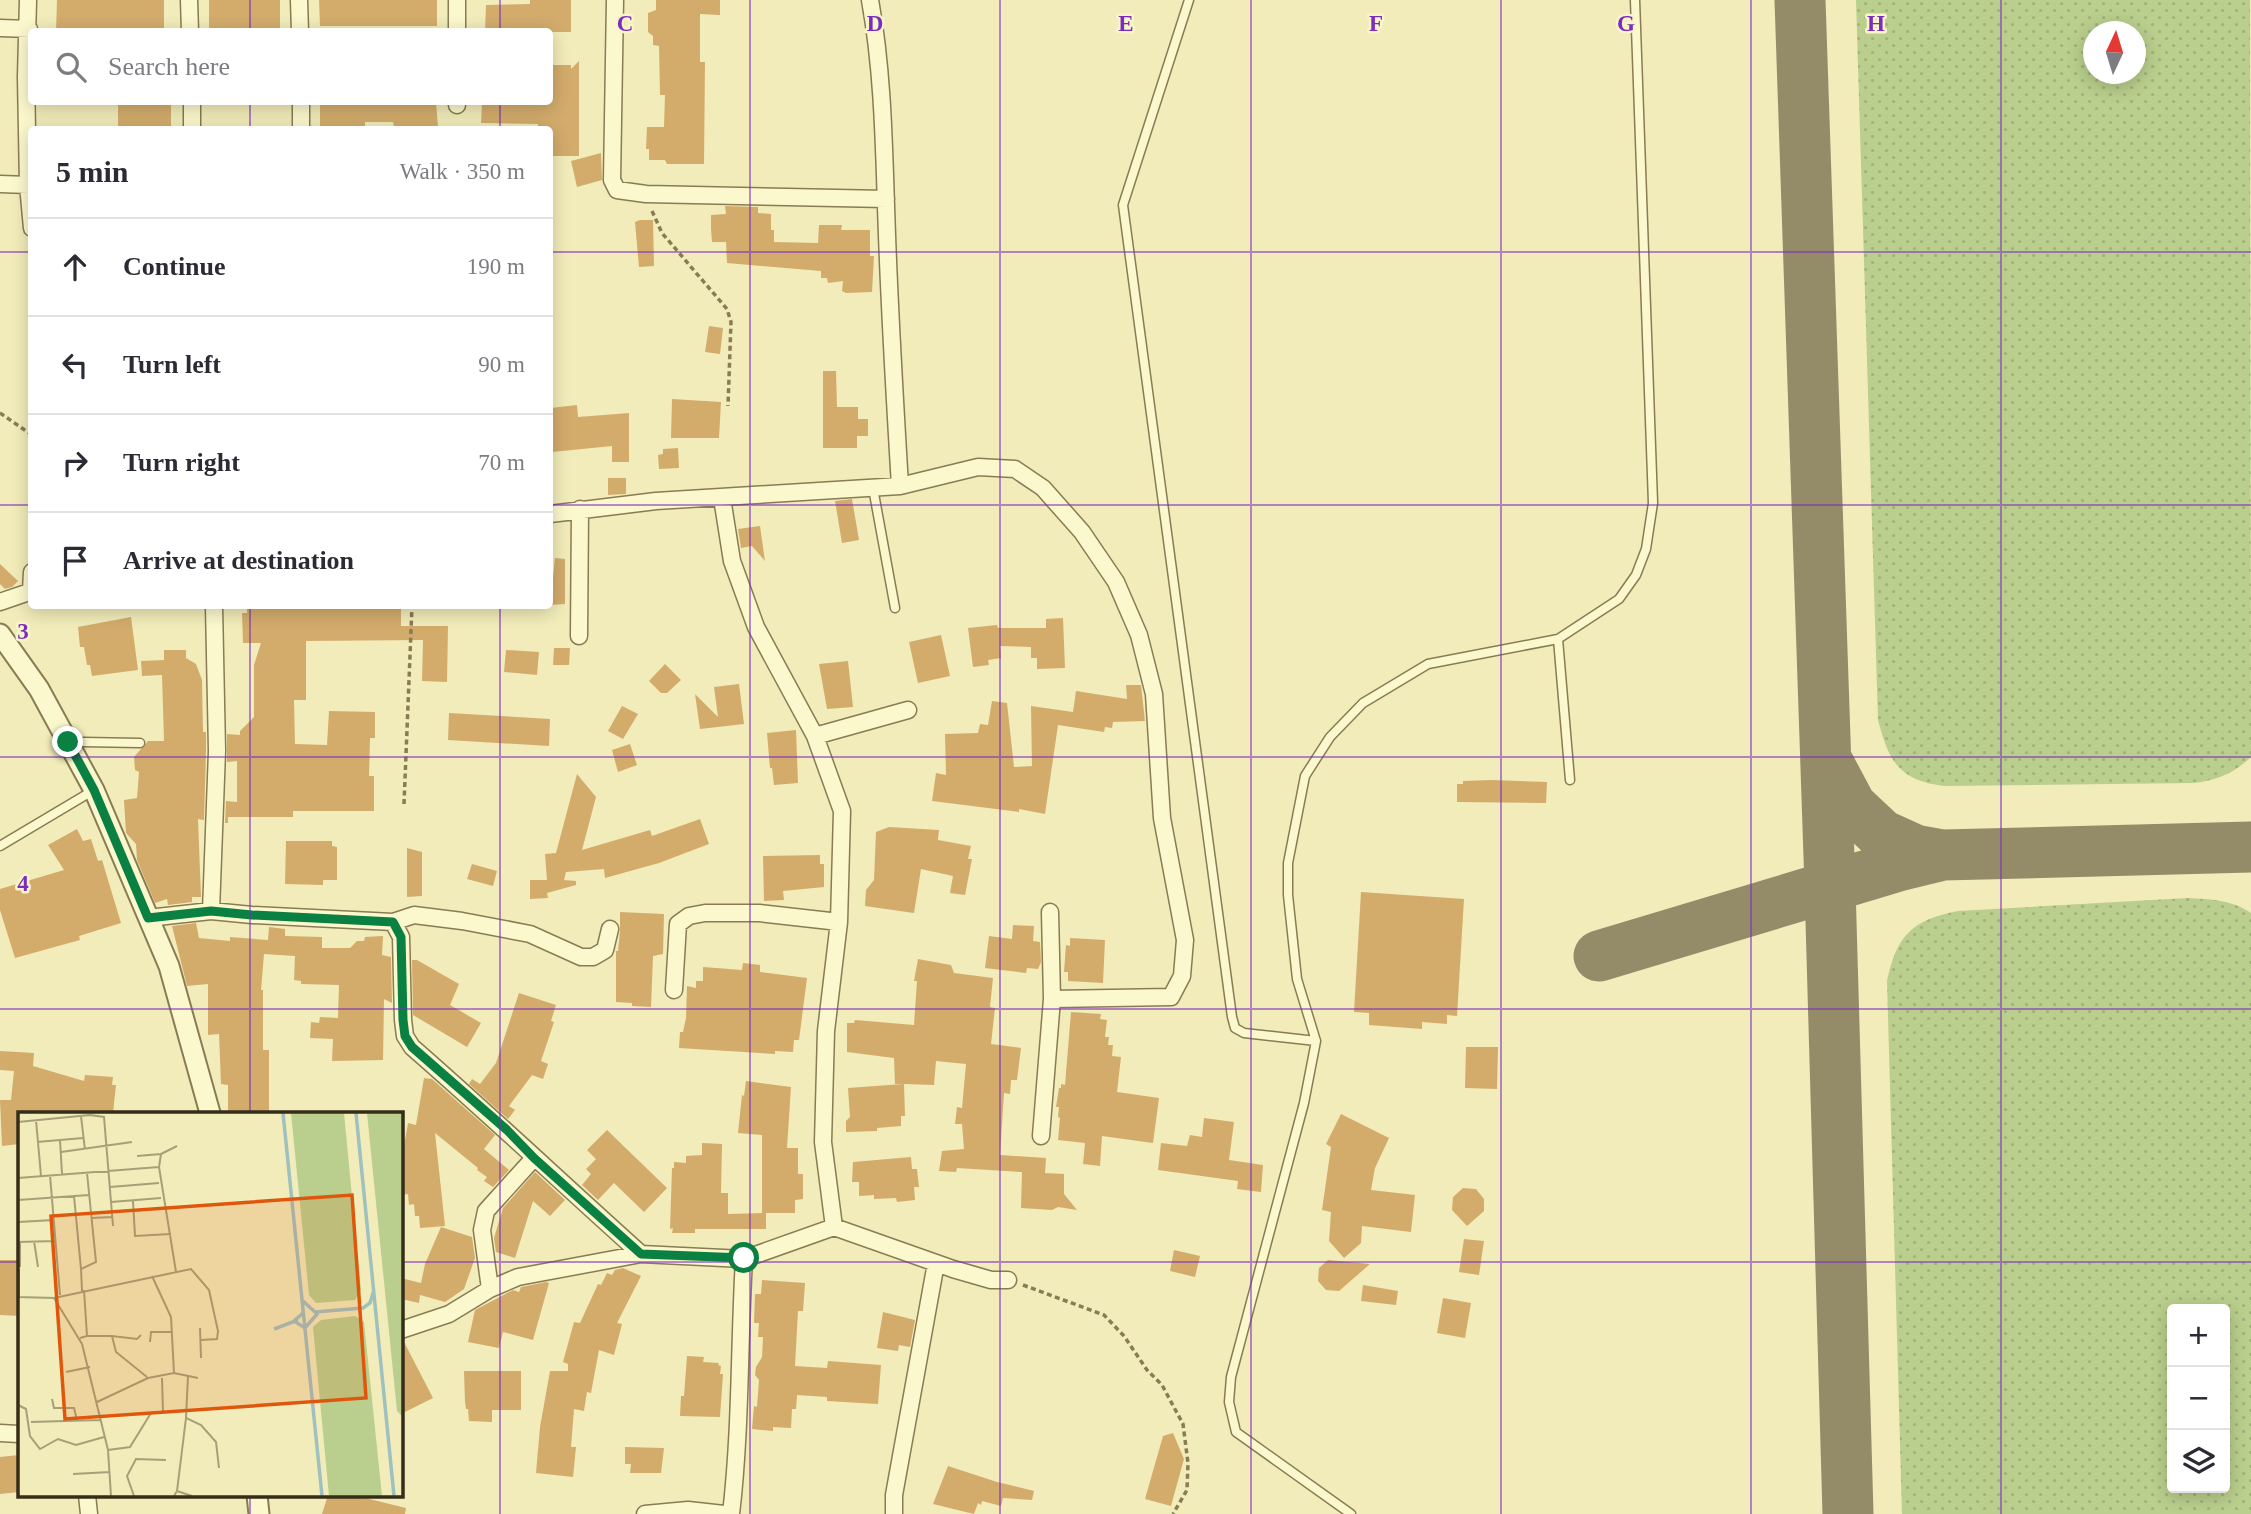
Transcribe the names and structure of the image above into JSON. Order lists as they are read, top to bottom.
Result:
{
  "north": "top",
  "page": {
    "search": "Search here",
    "heading": ["5 min", "Walk · 350 m"],
    "list": [
      ["Continue", "190 m"],
      ["Turn left", "90 m"],
      ["Turn right", "70 m"],
      "Arrive at destination"
    ],
    "map_buttons": ["+", "−"]
  },
  "grid": {
    "columns": [
      "C",
      "D",
      "E",
      "F",
      "G",
      "H"
    ],
    "rows": ["3", "4"]
  }
}
